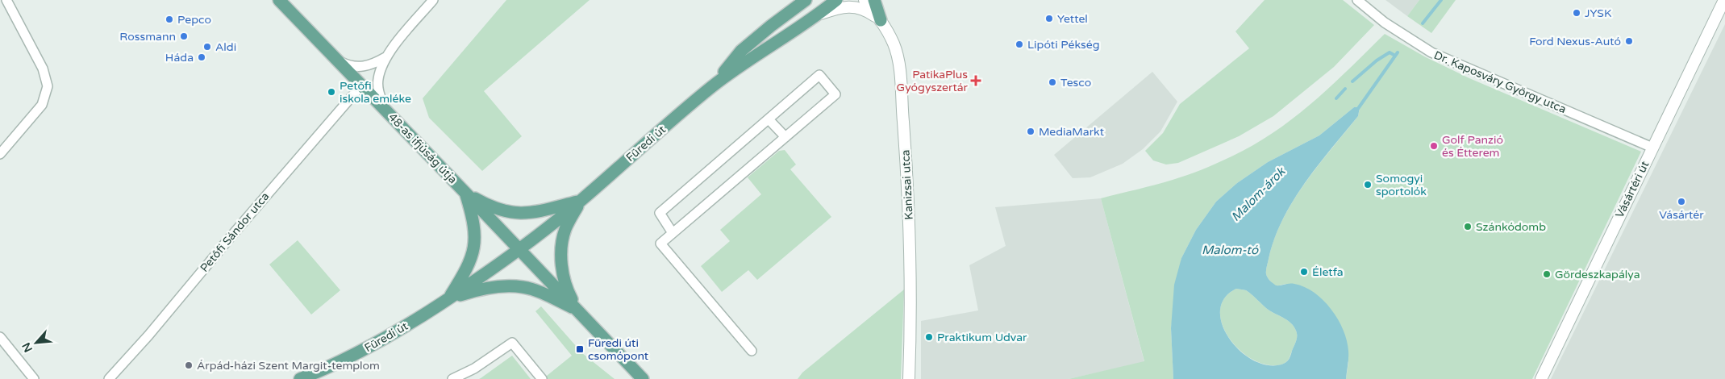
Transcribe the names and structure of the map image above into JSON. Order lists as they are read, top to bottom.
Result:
{
  "streets": {
    "main road": ["Füredi út", "48-as ifjúság útja"],
    "street": [
      "Dr. Kaposváry György utca",
      "Kanizsai utca",
      "Vásártéri út",
      "Petőfi Sándor utca"
    ]
  },
  "crossings": [
    ["Dr. Kaposváry György utca", "Vásártéri út"],
    ["Füredi út", "48-as ifjúság útja"],
    ["48-as ifjúság útja", "Petőfi Sándor utca"]
  ],
  "water": ["Malom-árok", "Malom-tó"],
  "places": {
    "other": [
      "JYSK",
      "Yettel",
      "Pepco",
      "Rossmann",
      "Ford Nexus-Autó",
      "Lipóti Pékség",
      "Aldi",
      "Háda",
      "Tesco",
      "Petőfi iskola emléke",
      "MediaMarkt",
      "Golf Panzió és Étterem",
      "Somogyi sportolók",
      "Vásártér",
      "Szánkódomb",
      "Életfa",
      "Gördeszkapálya",
      "Praktikum Udvar",
      "Árpád-házi Szent Margit-templom"
    ],
    "health": ["PatikaPlus Gyógyszertár"],
    "transit": ["Füredi úti csomópont"]
  },
  "north": "bottom left"
}
